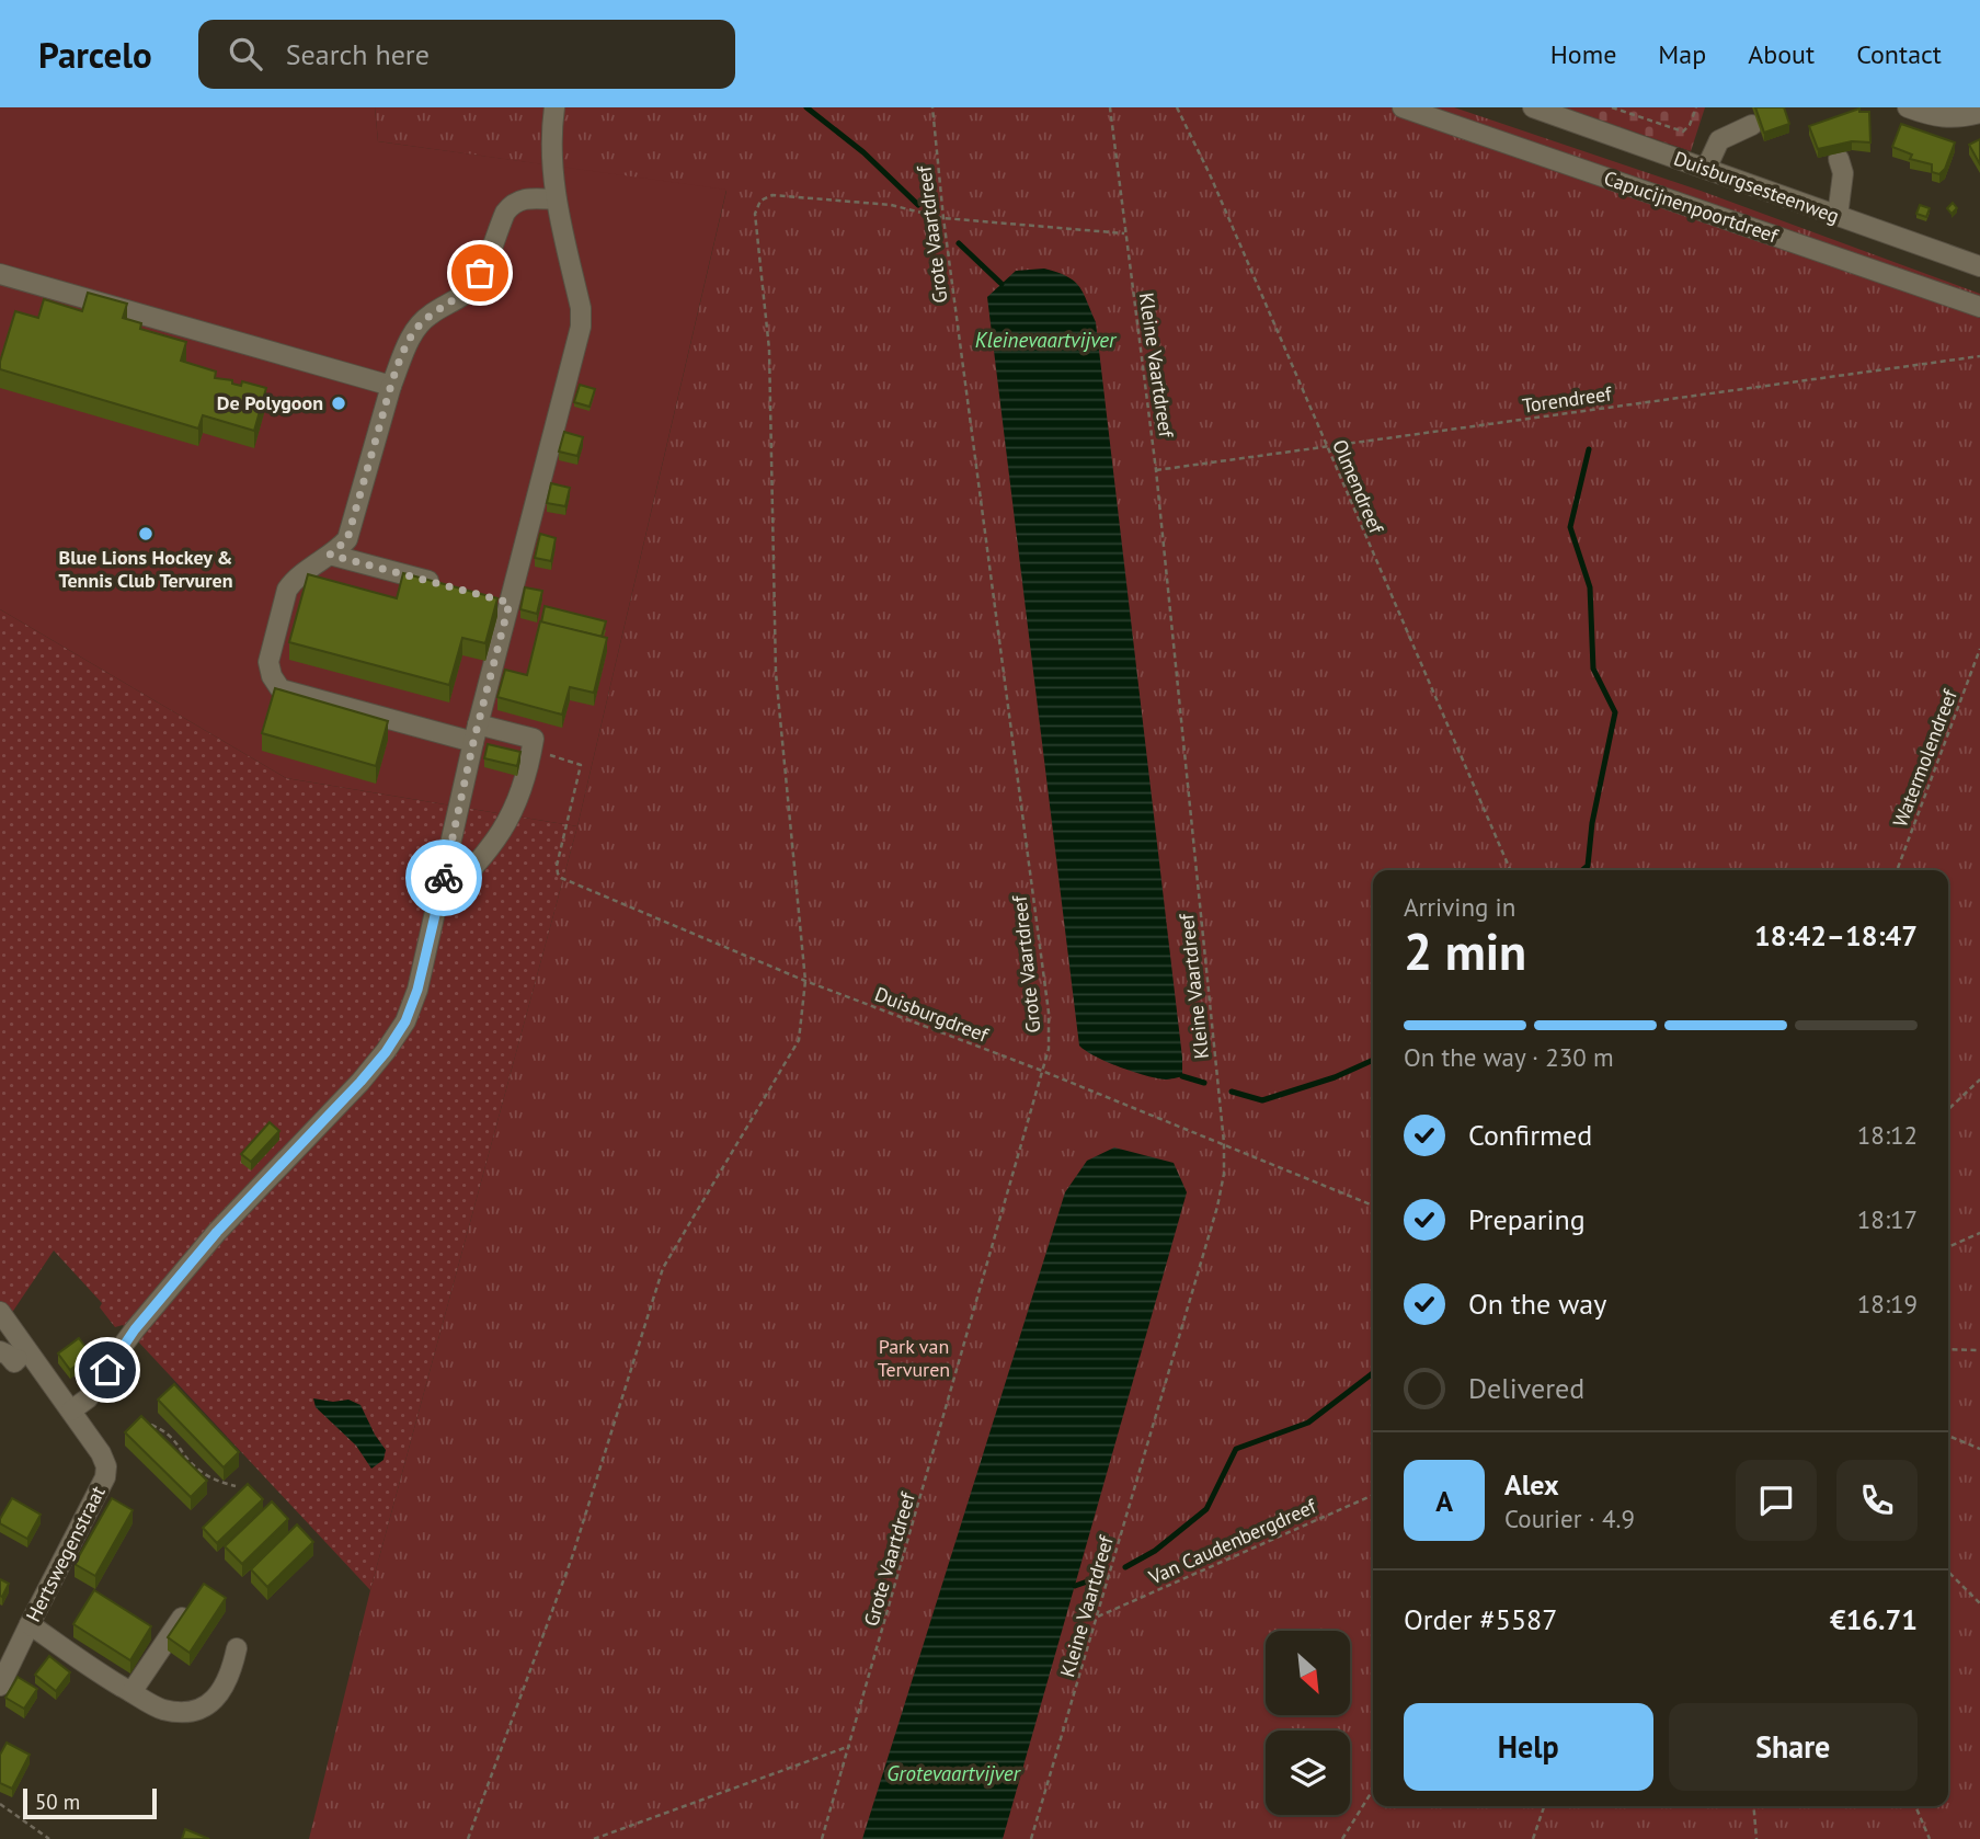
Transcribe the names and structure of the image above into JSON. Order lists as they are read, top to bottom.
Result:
{
  "streets": {
    "street": ["Duisburgsesteenweg", "Capucijnenpoortdreef", "Hertswegenstraat"],
    "path": [
      "Grote Vaartdreef",
      "Kleine Vaartdreef",
      "Torendreef",
      "Olmendreef",
      "Watermolendreef",
      "Duisburgdreef",
      "Van Caudenbergdreef"
    ]
  },
  "crossings": [
    ["Grote Vaartdreef", "Duisburgdreef"],
    ["Kleine Vaartdreef", "Torendreef"],
    ["Kleine Vaartdreef", "Duisburgdreef"],
    ["Kleine Vaartdreef", "Van Caudenbergdreef"],
    ["Torendreef", "Olmendreef"]
  ],
  "water": ["Kleinevaartvijver", "Grotevaartvijver"],
  "parks": ["Park van Tervuren"],
  "places": ["De Polygoon", "Blue Lions Hockey & Tennis Club Tervuren"],
  "scale_bar": "50 m",
  "north": "bottom right",
  "page": {
    "header": "Parcelo",
    "search": "Search here",
    "nav": [
      "Home",
      "Map",
      "About",
      "Contact"
    ],
    "heading": ["2 min", "Arriving in", "18:42–18:47"],
    "panel": [
      "Alex",
      "Courier · 4.9",
      "Order #5587",
      "€16.71"
    ],
    "bar": "On the way · 230 m",
    "list": [
      ["Confirmed", "18:12"],
      ["Preparing", "18:17"],
      ["On the way", "18:19"],
      "Delivered"
    ],
    "round": "A",
    "buttons": ["Help", "Share"],
    "scale": "50 m"
  }
}
